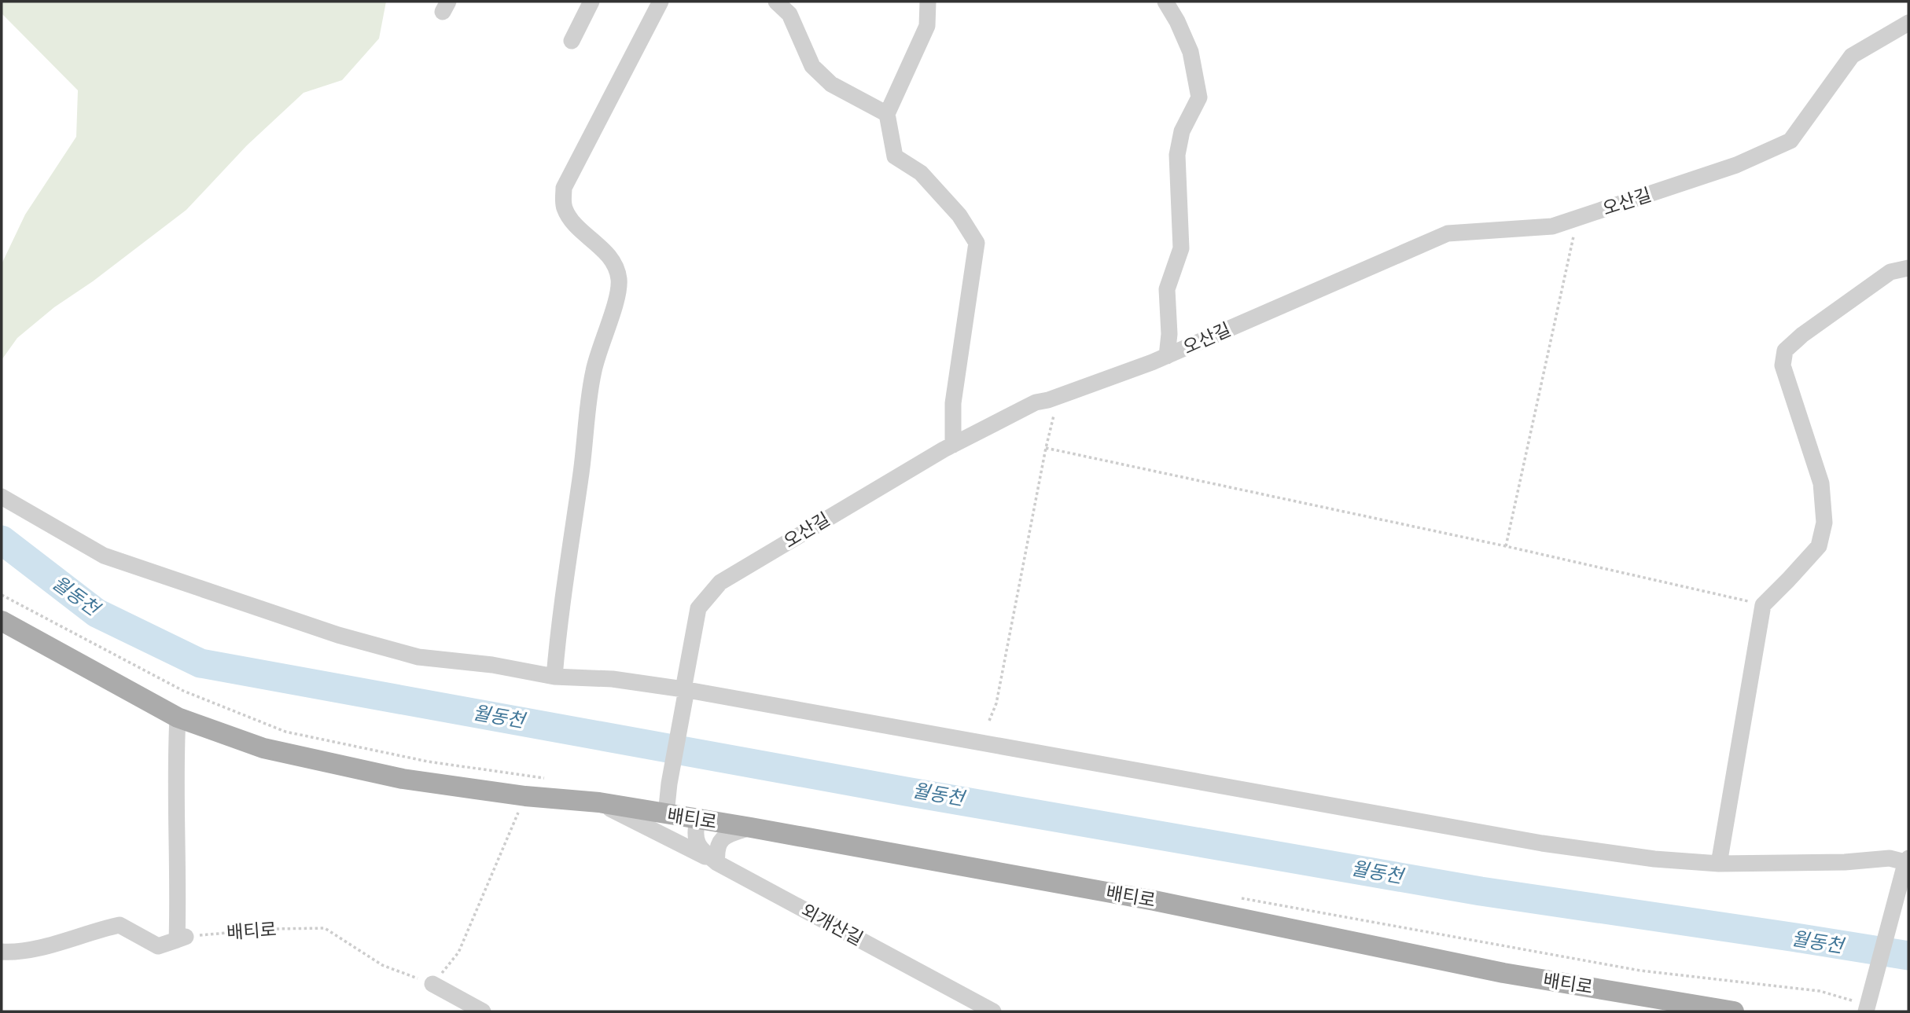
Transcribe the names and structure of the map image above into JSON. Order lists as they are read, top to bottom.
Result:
{
  "streets": {
    "main road": ["배티로"],
    "street": ["오산길", "외개산길"]
  },
  "crossings": [
    ["오산길", "배티로"],
    ["배티로", "외개산길"]
  ],
  "water": ["월동천"]
}
